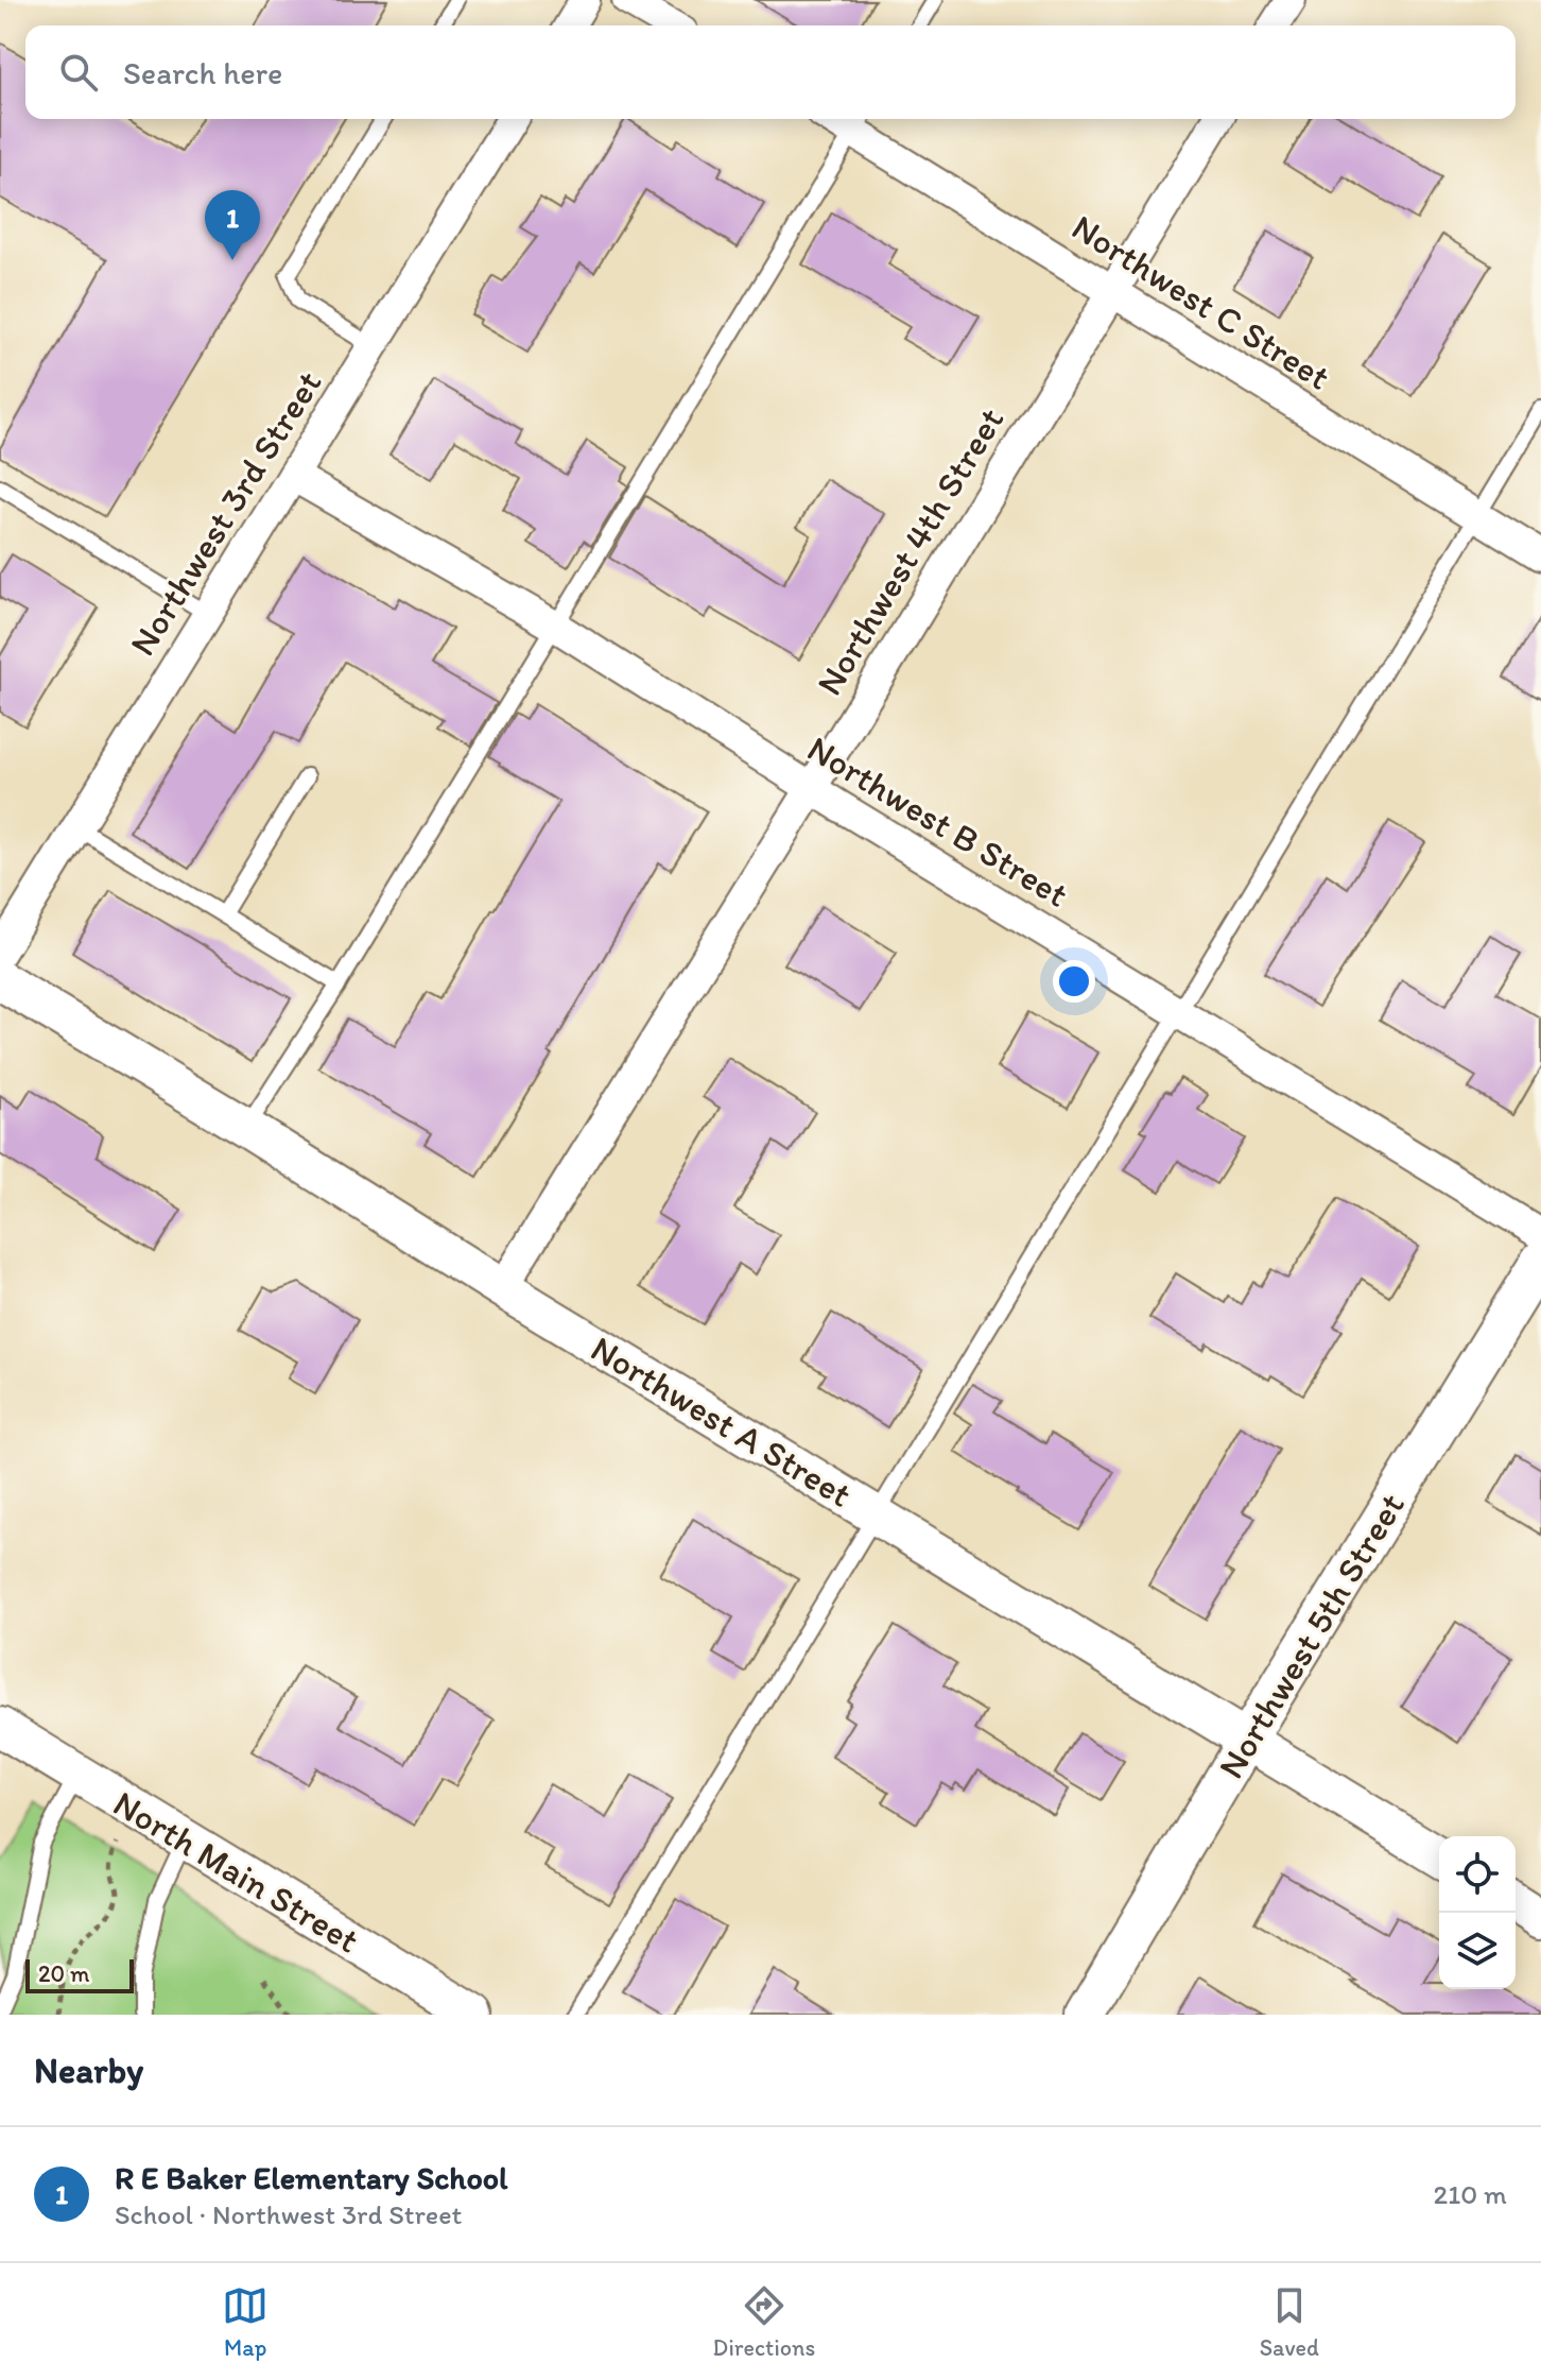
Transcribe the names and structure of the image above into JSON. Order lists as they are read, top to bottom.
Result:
{
  "streets": {
    "street": [
      "Northwest C Street",
      "Northwest 3rd Street",
      "Northwest 4th Street",
      "Northwest B Street",
      "Northwest A Street",
      "Northwest 5th Street",
      "North Main Street"
    ]
  },
  "crossings": [
    ["Northwest C Street", "Northwest 4th Street"],
    ["Northwest 3rd Street", "Northwest B Street"],
    ["Northwest 4th Street", "Northwest B Street"],
    ["Northwest 4th Street", "Northwest A Street"],
    ["Northwest A Street", "Northwest 5th Street"]
  ],
  "scale_bar": "20 m",
  "page": {
    "search": "Search here",
    "pins": "1",
    "scale": "20 m",
    "heading": "Nearby",
    "list": [
      {
        "mark": "1",
        "name": "R E Baker Elementary School",
        "note": "School · Northwest 3rd Street",
        "value": "210 m"
      }
    ],
    "nav": ["Map", "Directions", "Saved"]
  }
}
